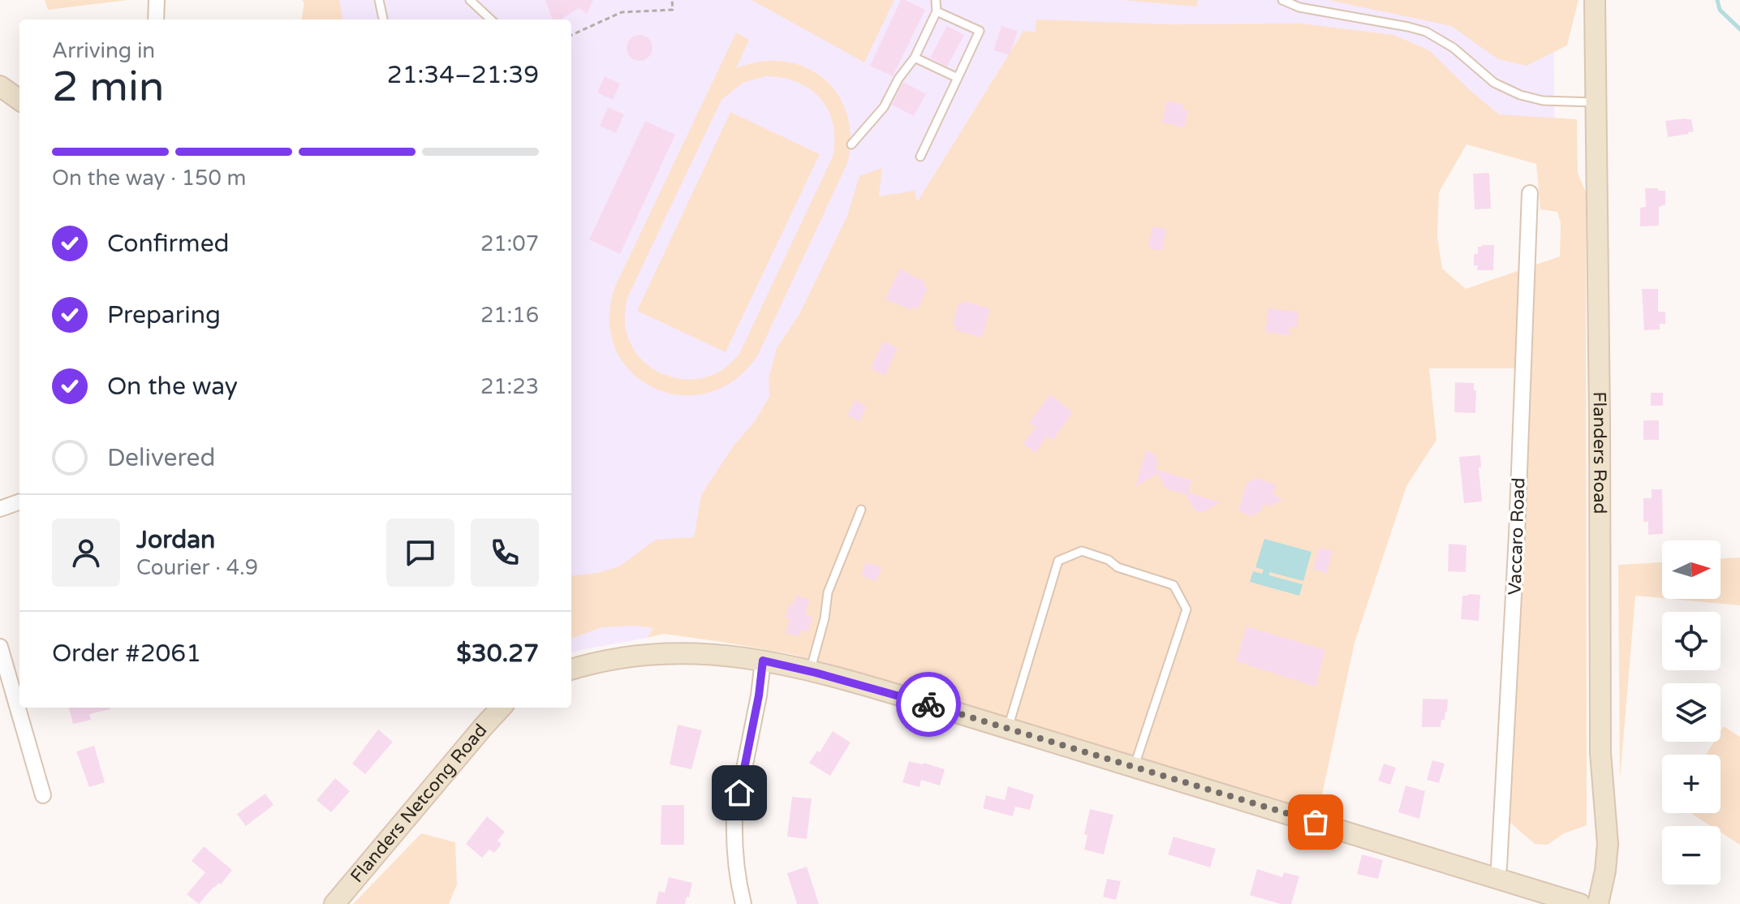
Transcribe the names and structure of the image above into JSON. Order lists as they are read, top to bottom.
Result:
{
  "streets": {
    "main road": ["Flanders Road", "Flanders Netcong Road"],
    "street": ["Vaccaro Road"]
  },
  "north": "right",
  "page": {
    "heading": ["2 min", "Arriving in", "21:34–21:39"],
    "panel": [
      "Jordan",
      "Courier · 4.9",
      "Order #2061",
      "$30.27"
    ],
    "bar": "On the way · 150 m",
    "list": [
      ["Confirmed", "21:07"],
      ["Preparing", "21:16"],
      ["On the way", "21:23"],
      "Delivered"
    ],
    "map_buttons": ["+", "−"]
  }
}
